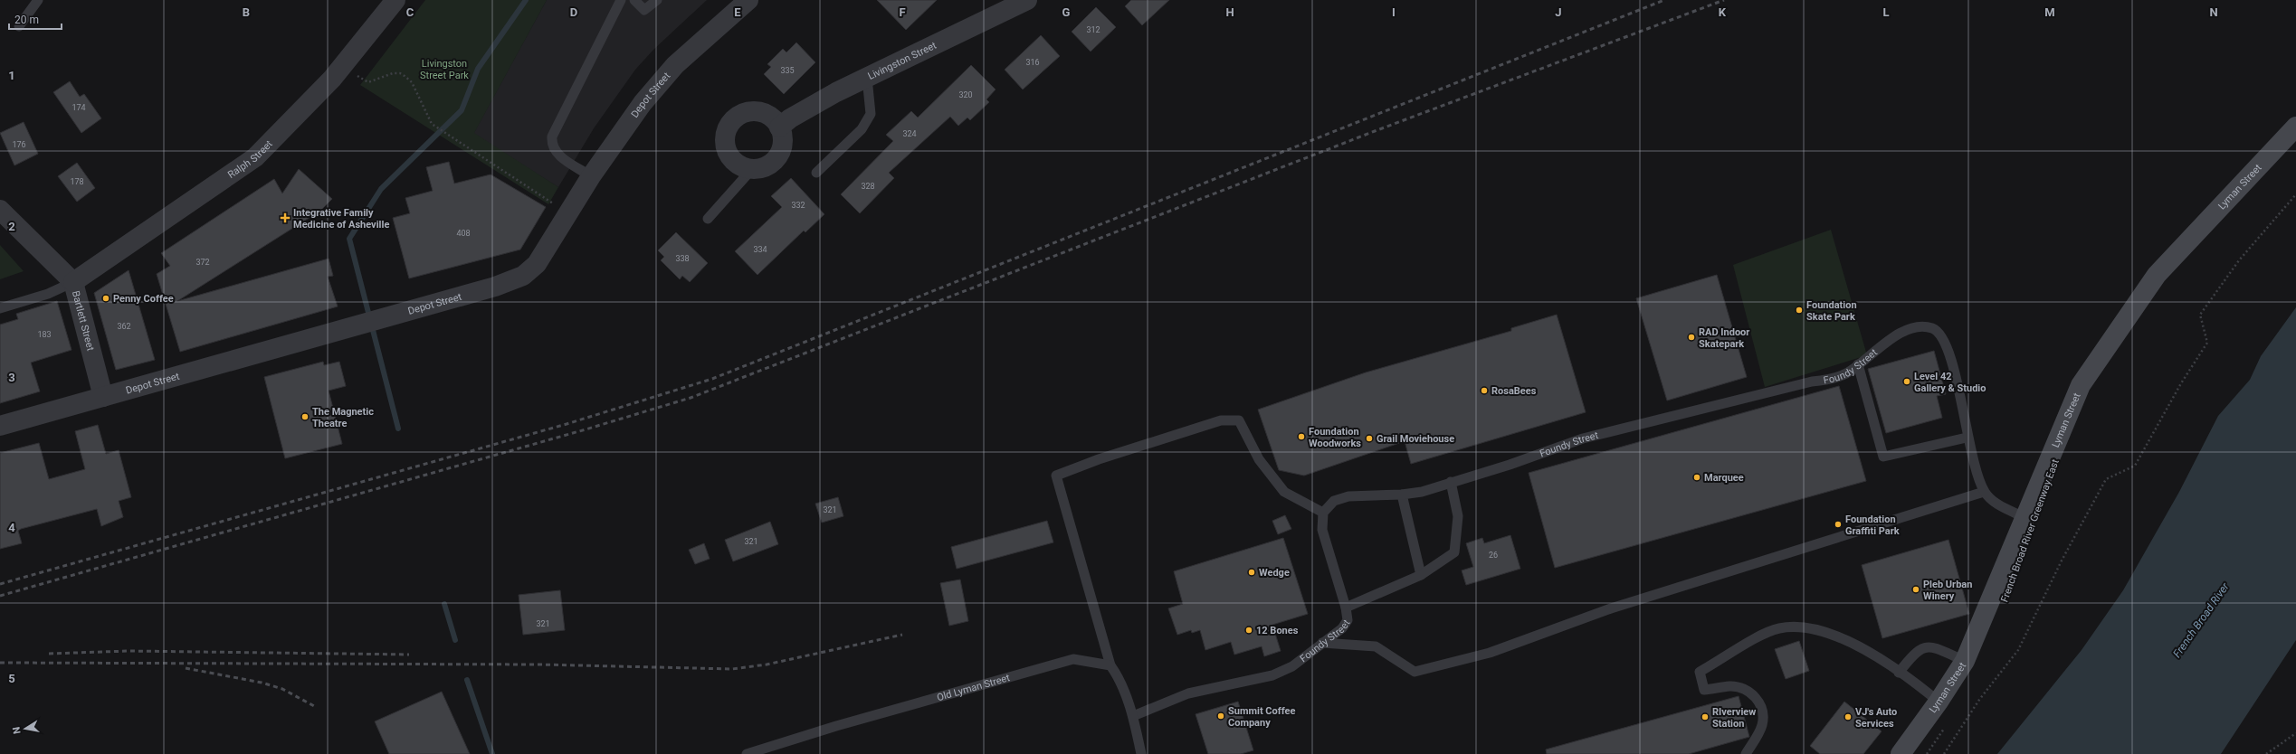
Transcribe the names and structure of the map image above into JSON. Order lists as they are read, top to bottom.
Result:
{
  "streets": {
    "main road": ["Lyman Street"],
    "street": [
      "Livingston Street",
      "Depot Street",
      "Ralph Street",
      "Bartlett Street"
    ],
    "lane": ["Foundy Street", "Old Lyman Street"]
  },
  "crossings": [
    ["Depot Street", "Bartlett Street"],
    ["Ralph Street", "Bartlett Street"],
    ["Lyman Street", "Foundy Street"]
  ],
  "water": ["French Broad River"],
  "parks": ["Livingston Street Park"],
  "places": {
    "health": ["Integrative Family Medicine of Asheville"],
    "other": [
      "Penny Coffee",
      "Foundation Skate Park",
      "RAD Indoor Skatepark",
      "Level 42 Gallery & Studio",
      "RosaBees",
      "The Magnetic Theatre",
      "Foundation Woodworks",
      "Grail Moviehouse",
      "Marquee",
      "Foundation Graffiti Park",
      "Wedge",
      "Pleb Urban Winery",
      "12 Bones",
      "Summit Coffee Company",
      "RIverview Station",
      "VJ's Auto Services"
    ]
  },
  "house_numbers": [
    "312",
    "316",
    "335",
    "320",
    "174",
    "324",
    "176",
    "178",
    "328",
    "332",
    "408",
    "334",
    "338",
    "372",
    "362",
    "183",
    "321",
    "321",
    "26",
    "321"
  ],
  "scale_bar": "20 m",
  "north": "left",
  "grid": {
    "columns": [
      "B",
      "C",
      "D",
      "E",
      "F",
      "G",
      "H",
      "I",
      "J",
      "K",
      "L",
      "M",
      "N"
    ],
    "rows": [
      "1",
      "2",
      "3",
      "4",
      "5"
    ]
  }
}
